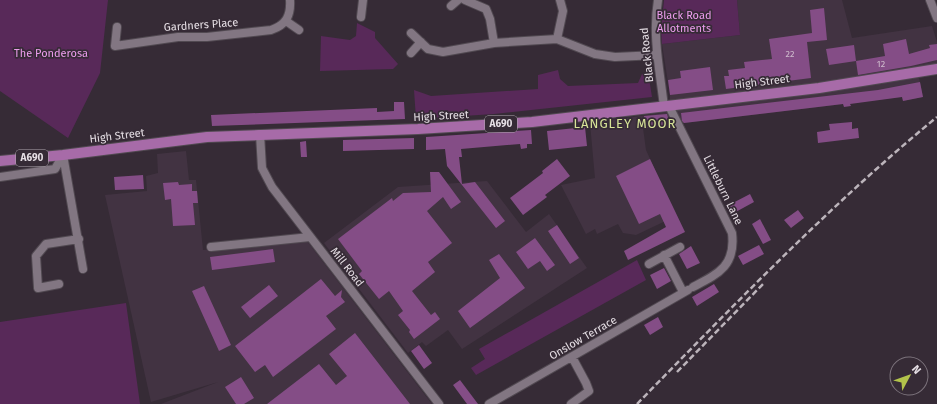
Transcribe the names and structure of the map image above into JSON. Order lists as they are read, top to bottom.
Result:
{
  "streets": {
    "main road": ["High Street", "A690"],
    "street": [
      "Gardners Place",
      "Black Road",
      "Littleburn Lane",
      "Mill Road",
      "Onslow Terrace"
    ]
  },
  "crossings": [
    ["Black Road", "High Street"],
    ["Black Road", "Littleburn Lane"],
    ["High Street", "A690"],
    ["High Street", "Littleburn Lane"],
    ["High Street", "Mill Road"],
    ["Littleburn Lane", "Onslow Terrace"]
  ],
  "districts": ["LANGLEY MOOR"],
  "parks": ["Black Road Allotments", "The Ponderosa"],
  "house_numbers": ["22", "12"],
  "north": "top right"
}
